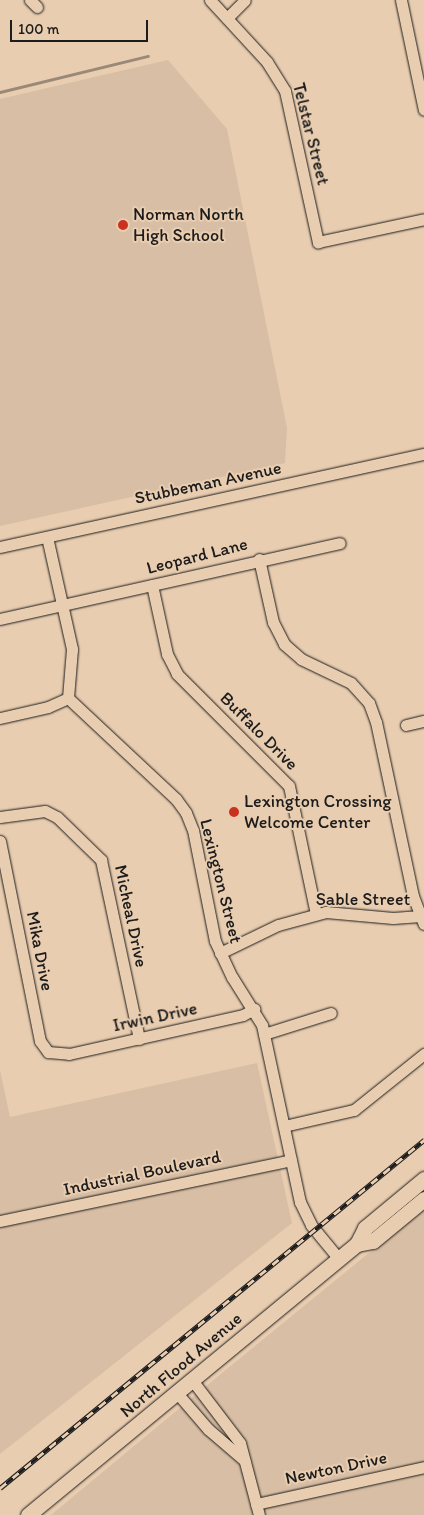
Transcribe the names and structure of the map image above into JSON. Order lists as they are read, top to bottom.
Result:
{
  "streets": {
    "main road": ["North Flood Avenue"],
    "street": [
      "Telstar Street",
      "Stubbeman Avenue",
      "Leopard Lane",
      "Buffalo Drive",
      "Lexington Street",
      "Sable Street",
      "Micheal Drive",
      "Mika Drive",
      "Irwin Drive",
      "Industrial Boulevard",
      "Newton Drive"
    ]
  },
  "crossings": [
    ["Leopard Lane", "Buffalo Drive"],
    ["Buffalo Drive", "Sable Street"],
    ["Lexington Street", "Sable Street"],
    ["Lexington Street", "Irwin Drive"],
    ["Lexington Street", "Industrial Boulevard"],
    ["Lexington Street", "North Flood Avenue"],
    ["Micheal Drive", "Irwin Drive"],
    ["Mika Drive", "Irwin Drive"]
  ],
  "places": ["Norman North High School", "Lexington Crossing Welcome Center"],
  "scale_bar": "100 m"
}
